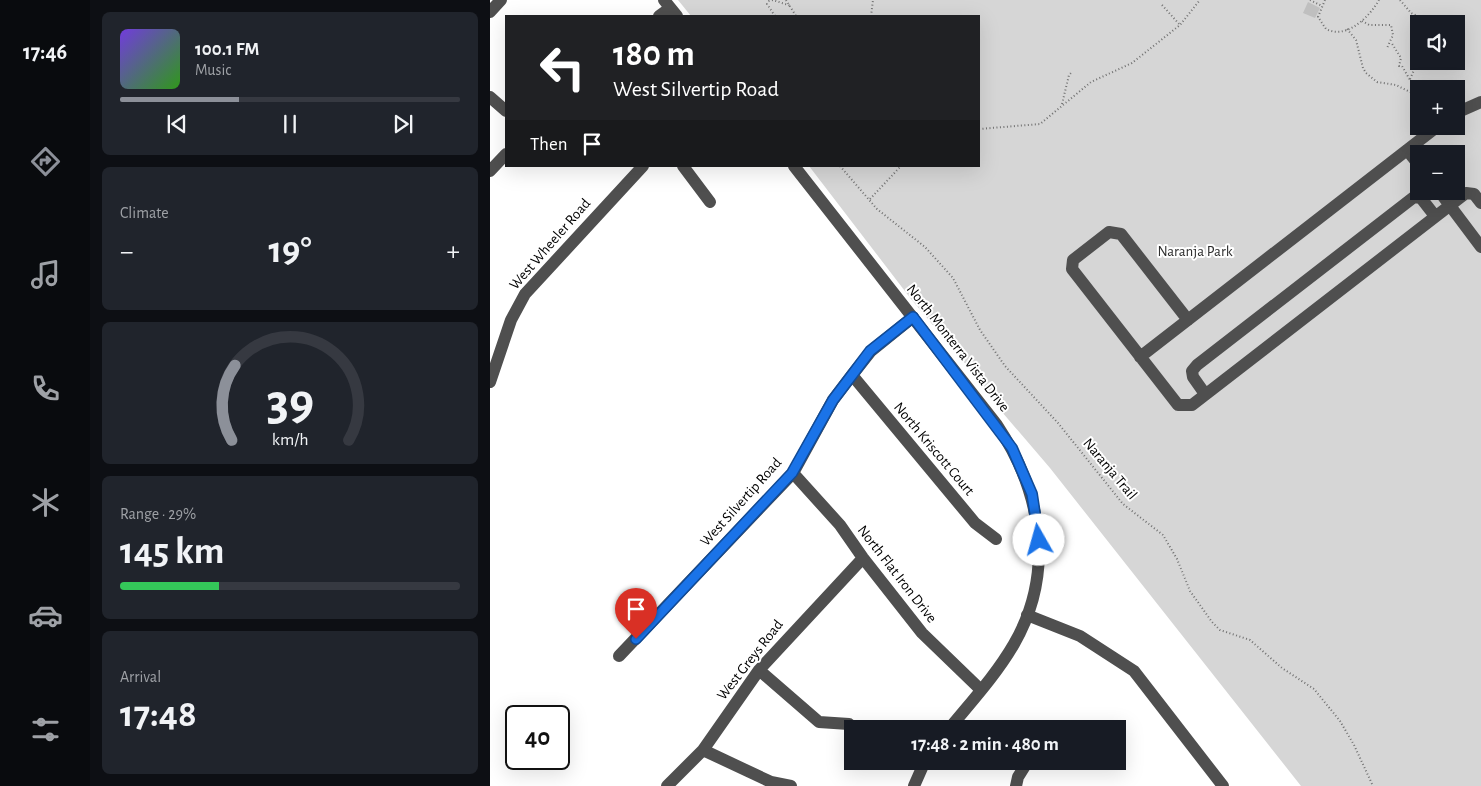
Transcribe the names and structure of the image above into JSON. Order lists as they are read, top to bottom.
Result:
{
  "streets": {
    "street": [
      "West Wheeler Road",
      "North Monterra Vista Drive",
      "North Kriscott Court",
      "West Silvertip Road",
      "North Flat Iron Drive",
      "West Greys Road"
    ],
    "path": ["Naranja Trail"]
  },
  "crossings": [
    ["North Monterra Vista Drive", "West Silvertip Road"],
    ["North Monterra Vista Drive", "North Flat Iron Drive"],
    ["North Kriscott Court", "West Silvertip Road"],
    ["West Silvertip Road", "North Flat Iron Drive"],
    ["North Flat Iron Drive", "West Greys Road"]
  ],
  "parks": ["Naranja Park"],
  "page": {
    "tabs": "17:46",
    "map_buttons": ["+", "−"],
    "turn": ["180 m", "West Silvertip Road"],
    "song": ["100.1 FM", "Music"],
    "then": "Then",
    "tile": [
      "Climate",
      ["Range · 29%", "145 km"],
      ["Arrival", "17:48"]
    ],
    "heat": ["−", "19°", "+"],
    "limit": "40",
    "trip": "17:48 · 2 min · 480 m",
    "gauge": ["39", "km/h"]
  }
}
